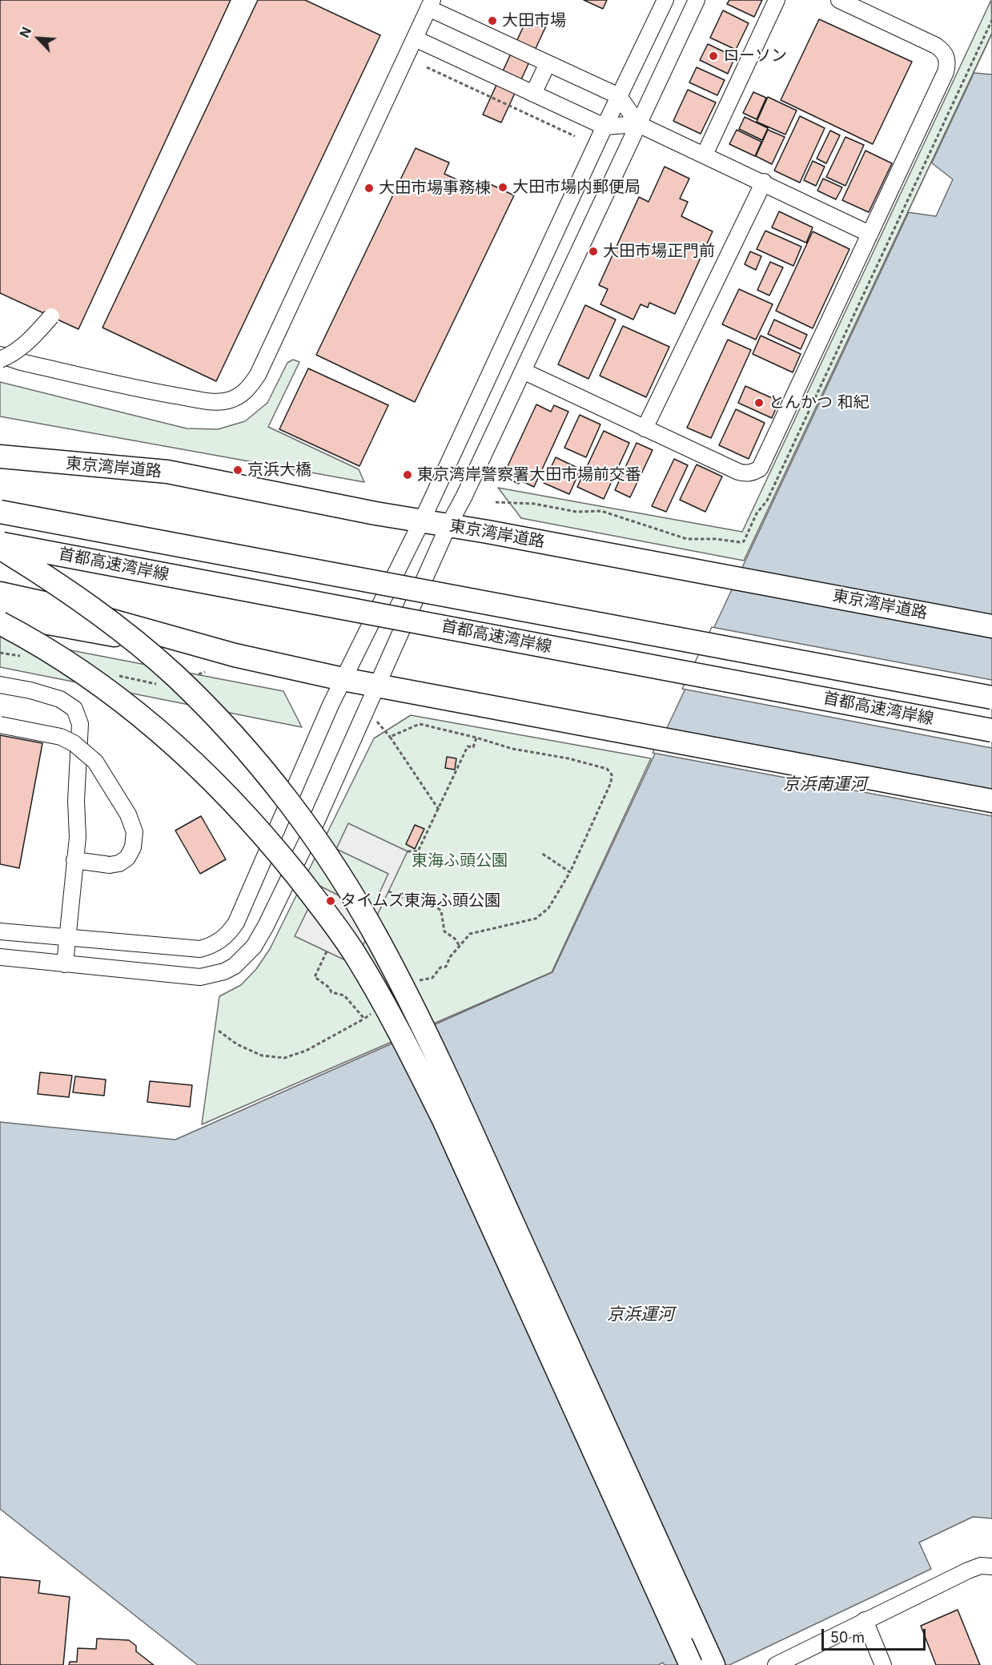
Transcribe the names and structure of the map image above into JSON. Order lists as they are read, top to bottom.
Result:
{
  "streets": {
    "highway": ["東京湾岸道路", "首都高速湾岸線"]
  },
  "water": ["京浜南運河", "京浜運河"],
  "parks": ["東海ふ頭公園"],
  "places": [
    "大田市場",
    "ローソン",
    "大田市場内郵便局",
    "大田市場事務棟",
    "大田市場正門前",
    "とんかつ 和紀",
    "京浜大橋",
    "東京湾岸警察署大田市場前交番",
    "タイムズ東海ふ頭公園"
  ],
  "scale_bar": "50 m",
  "north": "top left"
}
